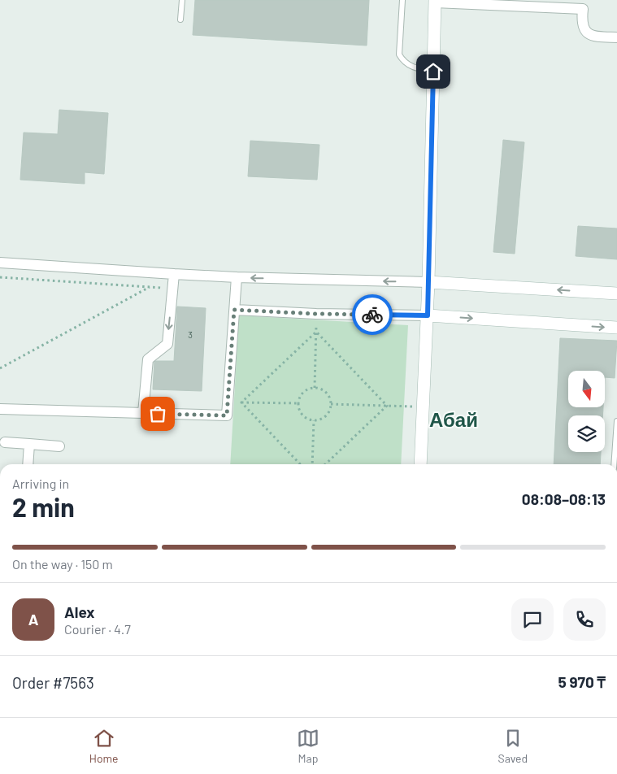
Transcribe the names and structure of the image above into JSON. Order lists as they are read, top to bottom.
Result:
{
  "districts": ["Абай"],
  "house_numbers": ["3"],
  "north": "bottom",
  "page": {
    "heading": ["2 min", "Arriving in", "08:08–08:13"],
    "panel": [
      "Alex",
      "Courier · 4.7",
      "Order #7563",
      "5 970 ₸"
    ],
    "bar": "On the way · 150 m",
    "round": "A",
    "tabs": ["Home", "Map", "Saved"]
  }
}
